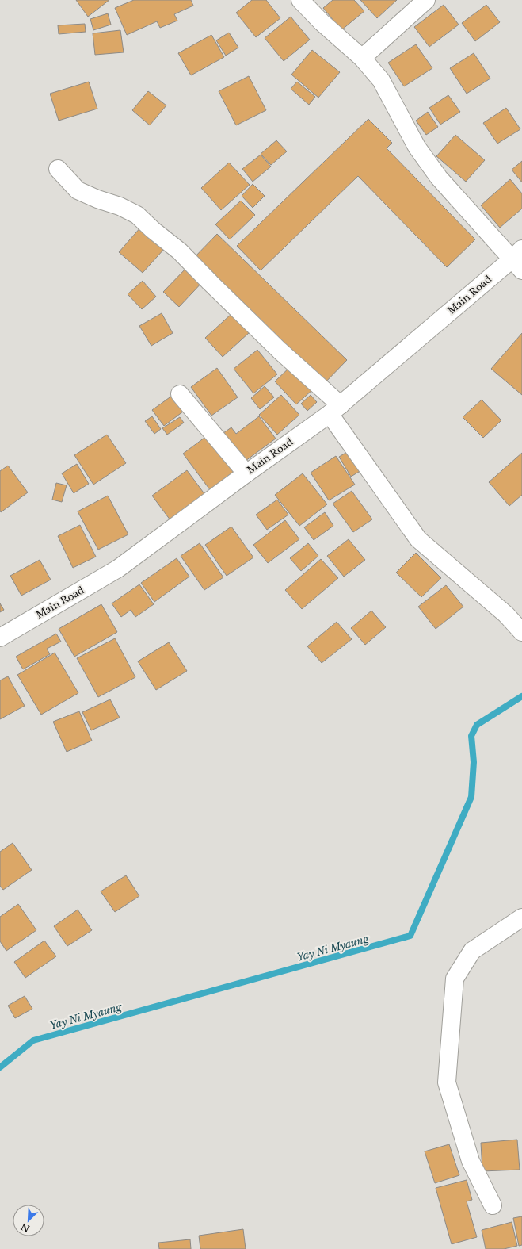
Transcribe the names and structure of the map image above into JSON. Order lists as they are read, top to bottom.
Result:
{
  "streets": {
    "street": ["Main Road"]
  },
  "water": ["Yay Ni Myaung"],
  "north": "bottom left"
}
